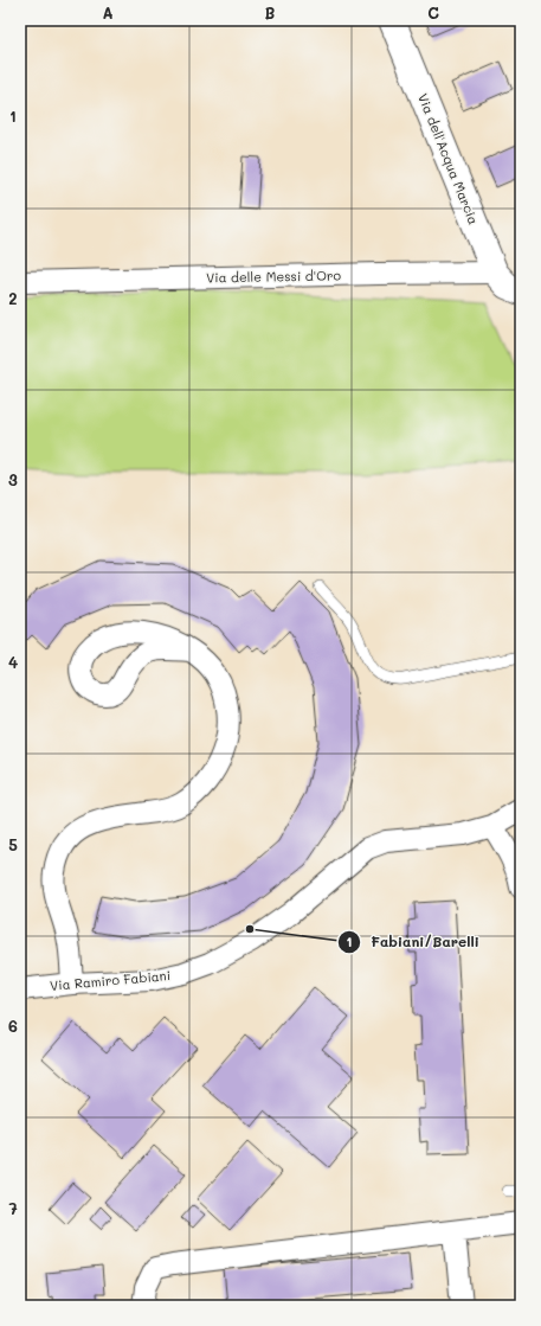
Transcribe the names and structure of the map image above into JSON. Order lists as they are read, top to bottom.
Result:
{
  "streets": {
    "street": ["Via dell'Acqua Marcia", "Via delle Messi d'Oro", "Via Ramiro Fabiani"]
  },
  "crossings": [
    ["Via dell'Acqua Marcia", "Via delle Messi d'Oro"]
  ],
  "places": ["Fabiani/Barelli"],
  "grid": {
    "columns": ["A", "B", "C"],
    "rows": [
      "1",
      "2",
      "3",
      "4",
      "5",
      "6",
      "7"
    ]
  }
}
